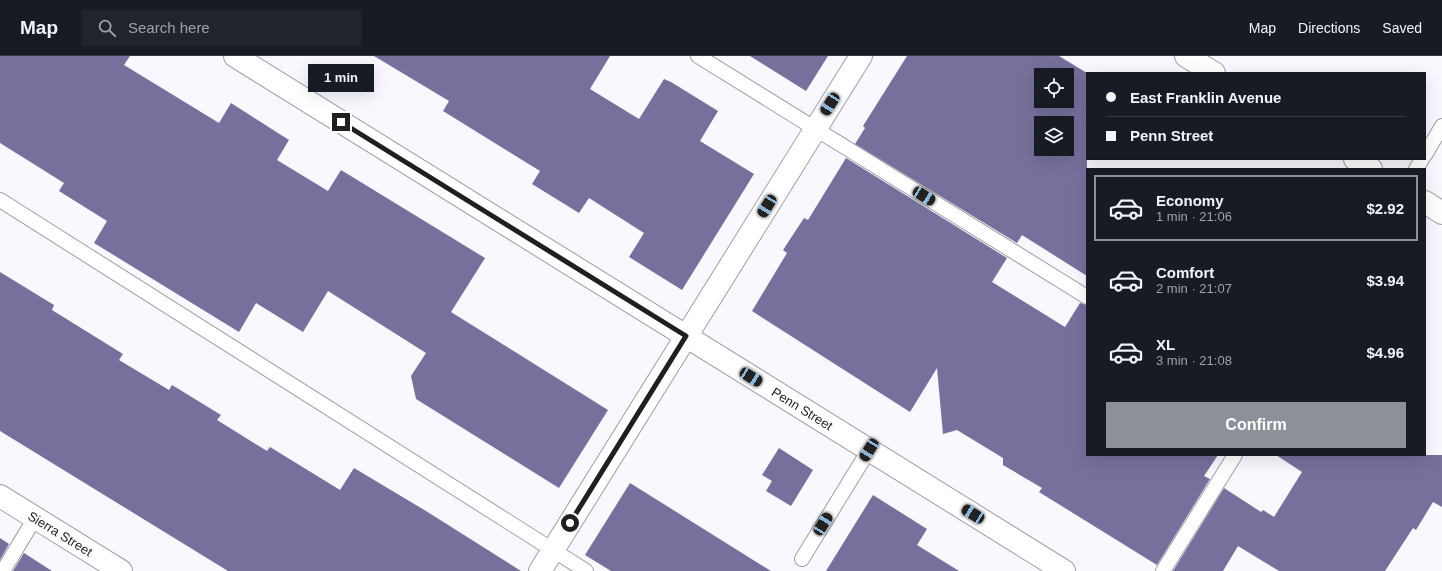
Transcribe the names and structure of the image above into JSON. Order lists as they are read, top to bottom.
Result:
{
  "streets": {
    "street": ["Penn Street", "Sierra Street"]
  },
  "page": {
    "header": "Map",
    "search": "Search here",
    "nav": ["Map", "Directions", "Saved"],
    "bubble": "1 min",
    "banner": ["East Franklin Avenue", "Penn Street"],
    "list": [
      {
        "name": "Economy",
        "note": "1 min · 21:06",
        "value": "$2.92"
      },
      {
        "name": "Comfort",
        "note": "2 min · 21:07",
        "value": "$3.94"
      },
      {
        "name": "XL",
        "note": "3 min · 21:08",
        "value": "$4.96"
      }
    ],
    "buttons": "Confirm"
  }
}
